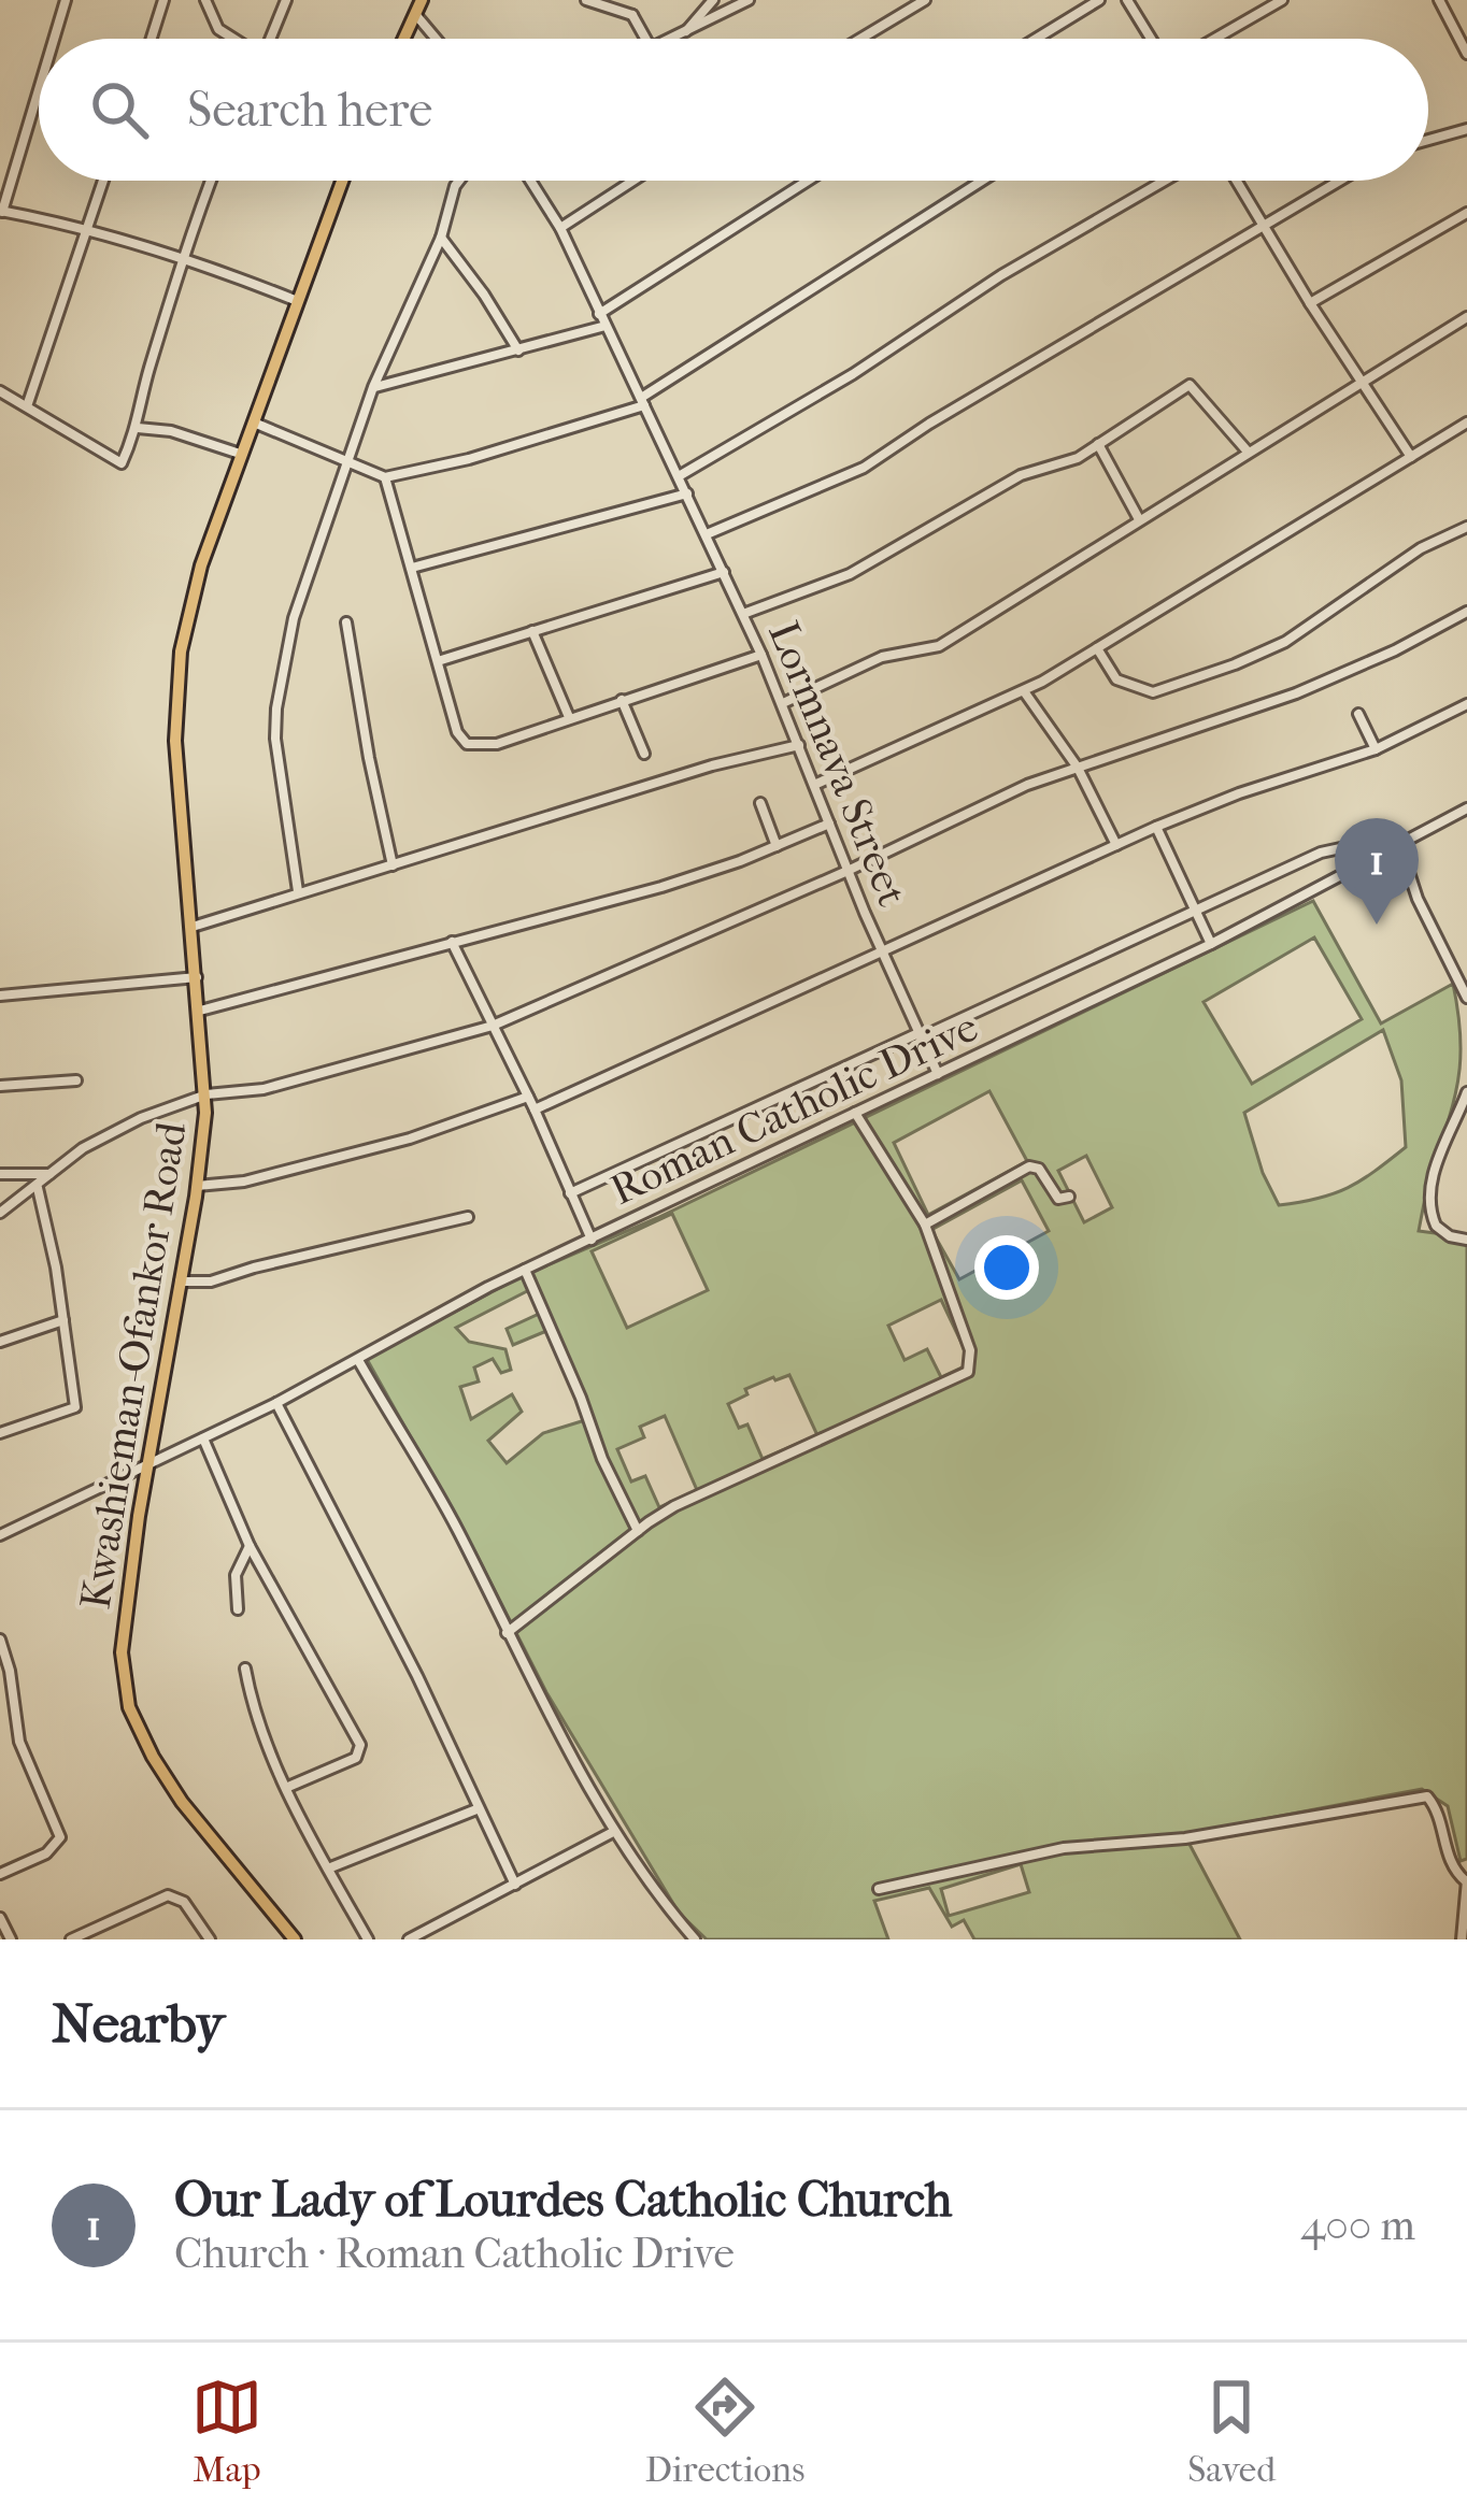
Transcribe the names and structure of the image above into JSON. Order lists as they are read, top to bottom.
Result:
{
  "streets": {
    "main road": ["Kwashieman-Ofankor Road"],
    "street": ["Lormnava Street", "Roman Catholic Drive"]
  },
  "crossings": [
    ["Lormnava Street", "Roman Catholic Drive"],
    ["Roman Catholic Drive", "Kwashieman-Ofankor Road"]
  ],
  "page": {
    "search": "Search here",
    "pins": "1",
    "heading": "Nearby",
    "list": [
      {
        "mark": "1",
        "name": "Our Lady of Lourdes Catholic Church",
        "note": "Church · Roman Catholic Drive",
        "value": "400 m"
      }
    ],
    "nav": ["Map", "Directions", "Saved"]
  }
}
